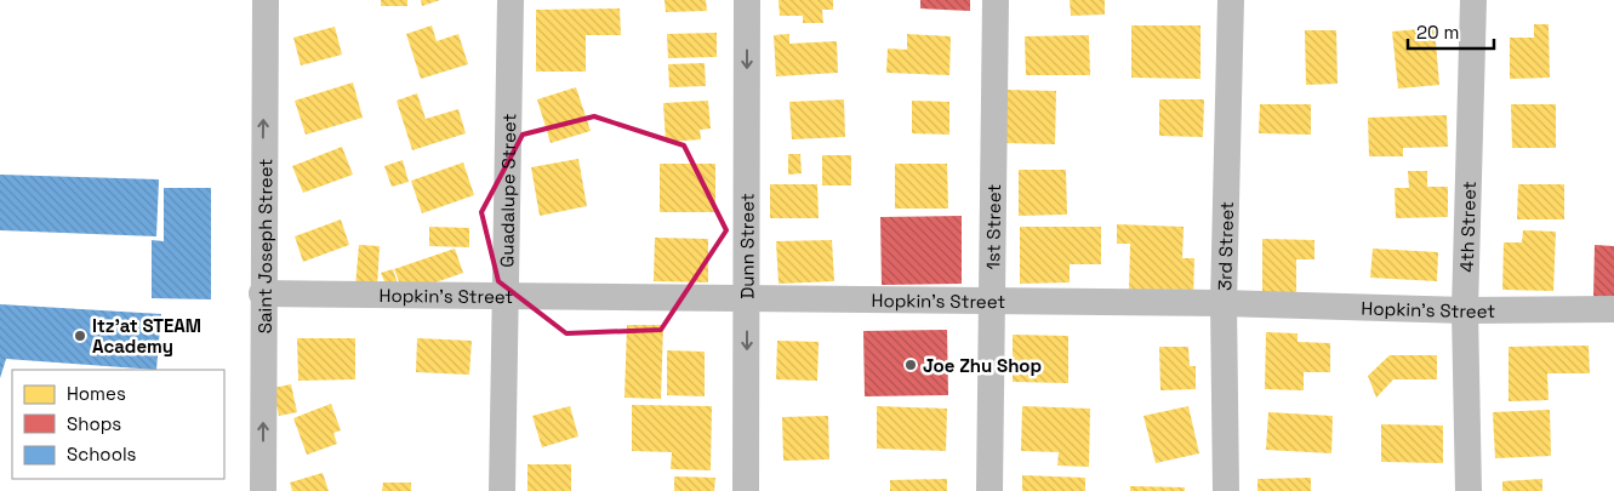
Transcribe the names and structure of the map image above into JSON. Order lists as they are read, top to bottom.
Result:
{
  "streets": {
    "street": [
      "Guadalupe Street",
      "4th Street",
      "1st Street",
      "Saint Joseph Street",
      "3rd Street",
      "Dunn Street",
      "Hopkin's Street"
    ]
  },
  "crossings": [
    ["Guadalupe Street", "Hopkin's Street"],
    ["4th Street", "Hopkin's Street"],
    ["1st Street", "Hopkin's Street"],
    ["Saint Joseph Street", "Hopkin's Street"],
    ["3rd Street", "Hopkin's Street"],
    ["Dunn Street", "Hopkin's Street"]
  ],
  "one_way": ["Saint Joseph Street", "Dunn Street"],
  "places": ["Itz'at STEAM Academy", "Joe Zhu Shop"],
  "legend": ["Homes", "Shops", "Schools"],
  "scale_bar": "20 m"
}
